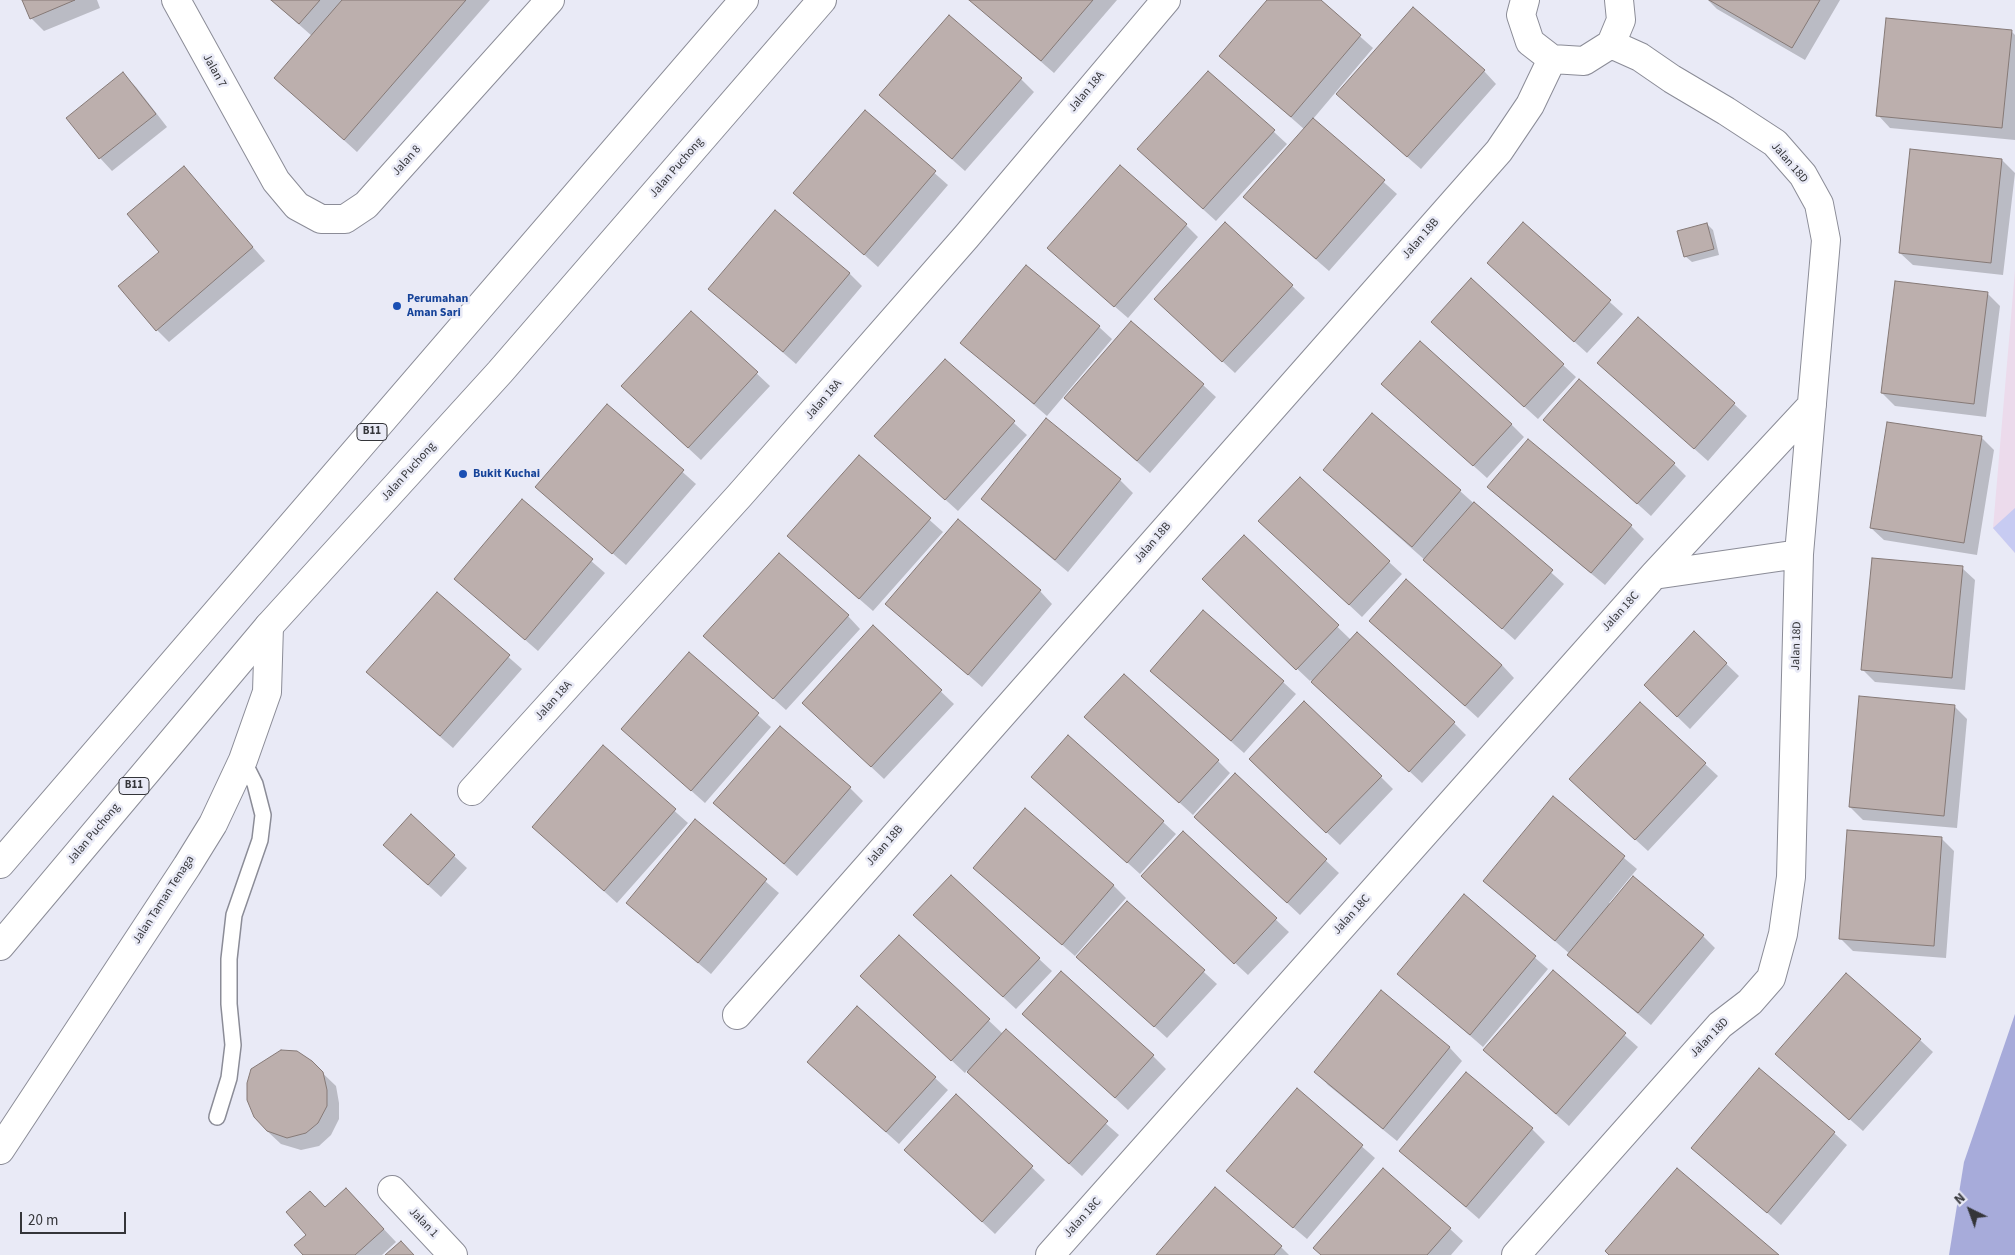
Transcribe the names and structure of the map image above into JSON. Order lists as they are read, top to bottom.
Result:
{
  "streets": {
    "street": [
      "Jalan 7",
      "Jalan 18A",
      "Jalan 8",
      "Jalan 18D",
      "Jalan Puchong",
      "Jalan 18B",
      "B11",
      "Jalan 18C",
      "Jalan Taman Tenaga",
      "Jalan 1"
    ]
  },
  "crossings": [
    ["Jalan 7", "Jalan 8"],
    ["Jalan 18D", "Jalan 18C"],
    ["Jalan Puchong", "Jalan Taman Tenaga"]
  ],
  "places": ["Perumahan Aman Sari", "Bukit Kuchai"],
  "scale_bar": "20 m",
  "north": "top left"
}
